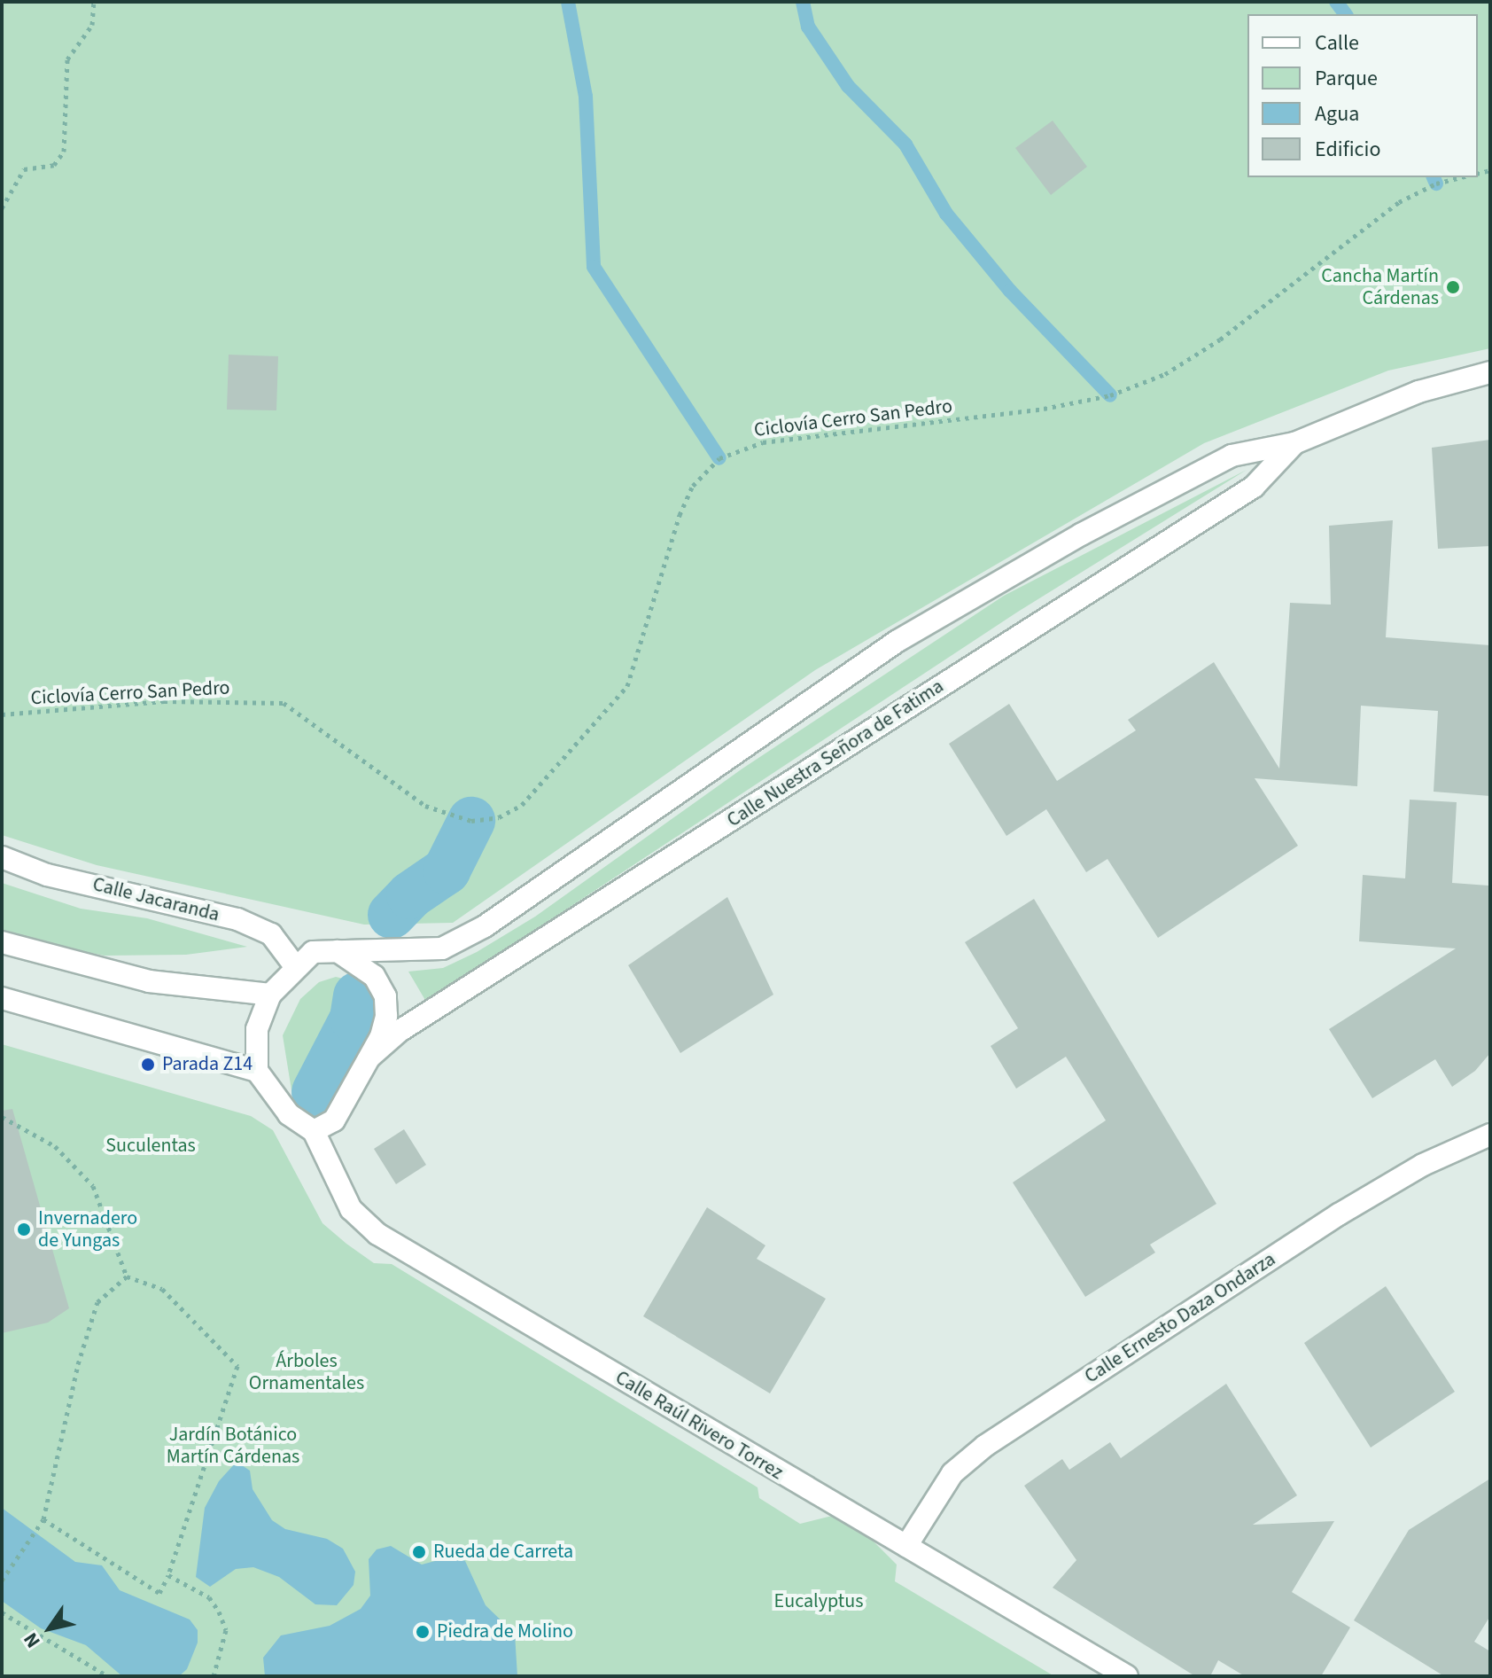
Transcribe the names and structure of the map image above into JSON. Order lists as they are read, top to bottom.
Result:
{
  "streets": {
    "street": [
      "Calle Nuestra Señora de Fatima",
      "Calle Jacaranda",
      "Calle Ernesto Daza Ondarza",
      "Calle Raúl Rivero Torrez"
    ],
    "path": ["Ciclovía Cerro San Pedro"]
  },
  "crossings": [
    ["Calle Nuestra Señora de Fatima", "Calle Jacaranda"],
    ["Calle Nuestra Señora de Fatima", "Calle Raúl Rivero Torrez"],
    ["Calle Jacaranda", "Calle Raúl Rivero Torrez"],
    ["Calle Ernesto Daza Ondarza", "Calle Raúl Rivero Torrez"]
  ],
  "parks": [
    "Suculentas",
    "Árboles Ornamentales",
    "Jardín Botánico Martín Cárdenas",
    "Eucalyptus"
  ],
  "places": [
    "Cancha Martín Cárdenas",
    "Parada Z14",
    "Invernadero de Yungas",
    "Rueda de Carreta",
    "Piedra de Molino"
  ],
  "legend": [
    "Calle",
    "Parque",
    "Agua",
    "Edificio"
  ],
  "north": "bottom left"
}
